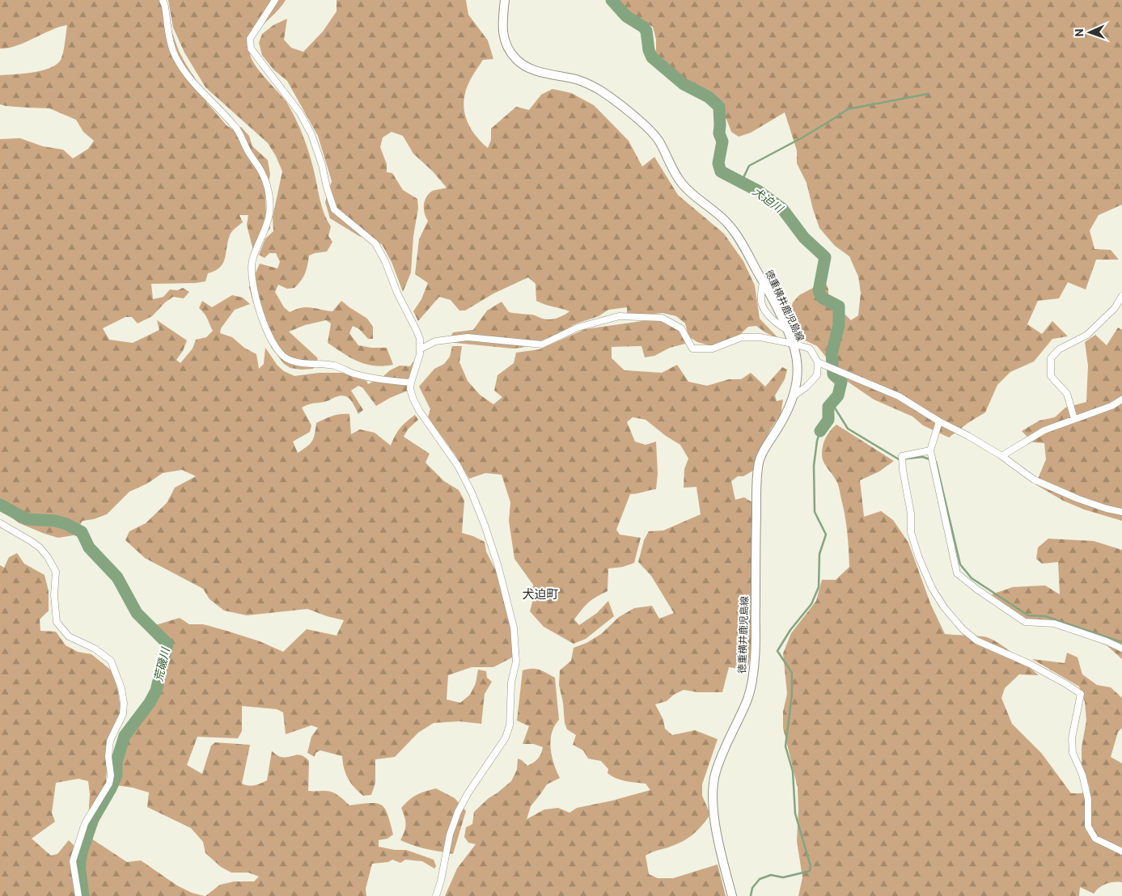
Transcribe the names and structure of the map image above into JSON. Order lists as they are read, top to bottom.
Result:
{
  "streets": {
    "main road": ["徳重横井鹿児島線"]
  },
  "districts": ["犬迫町"],
  "water": ["犬迫川", "荒磯川"],
  "north": "left"
}
